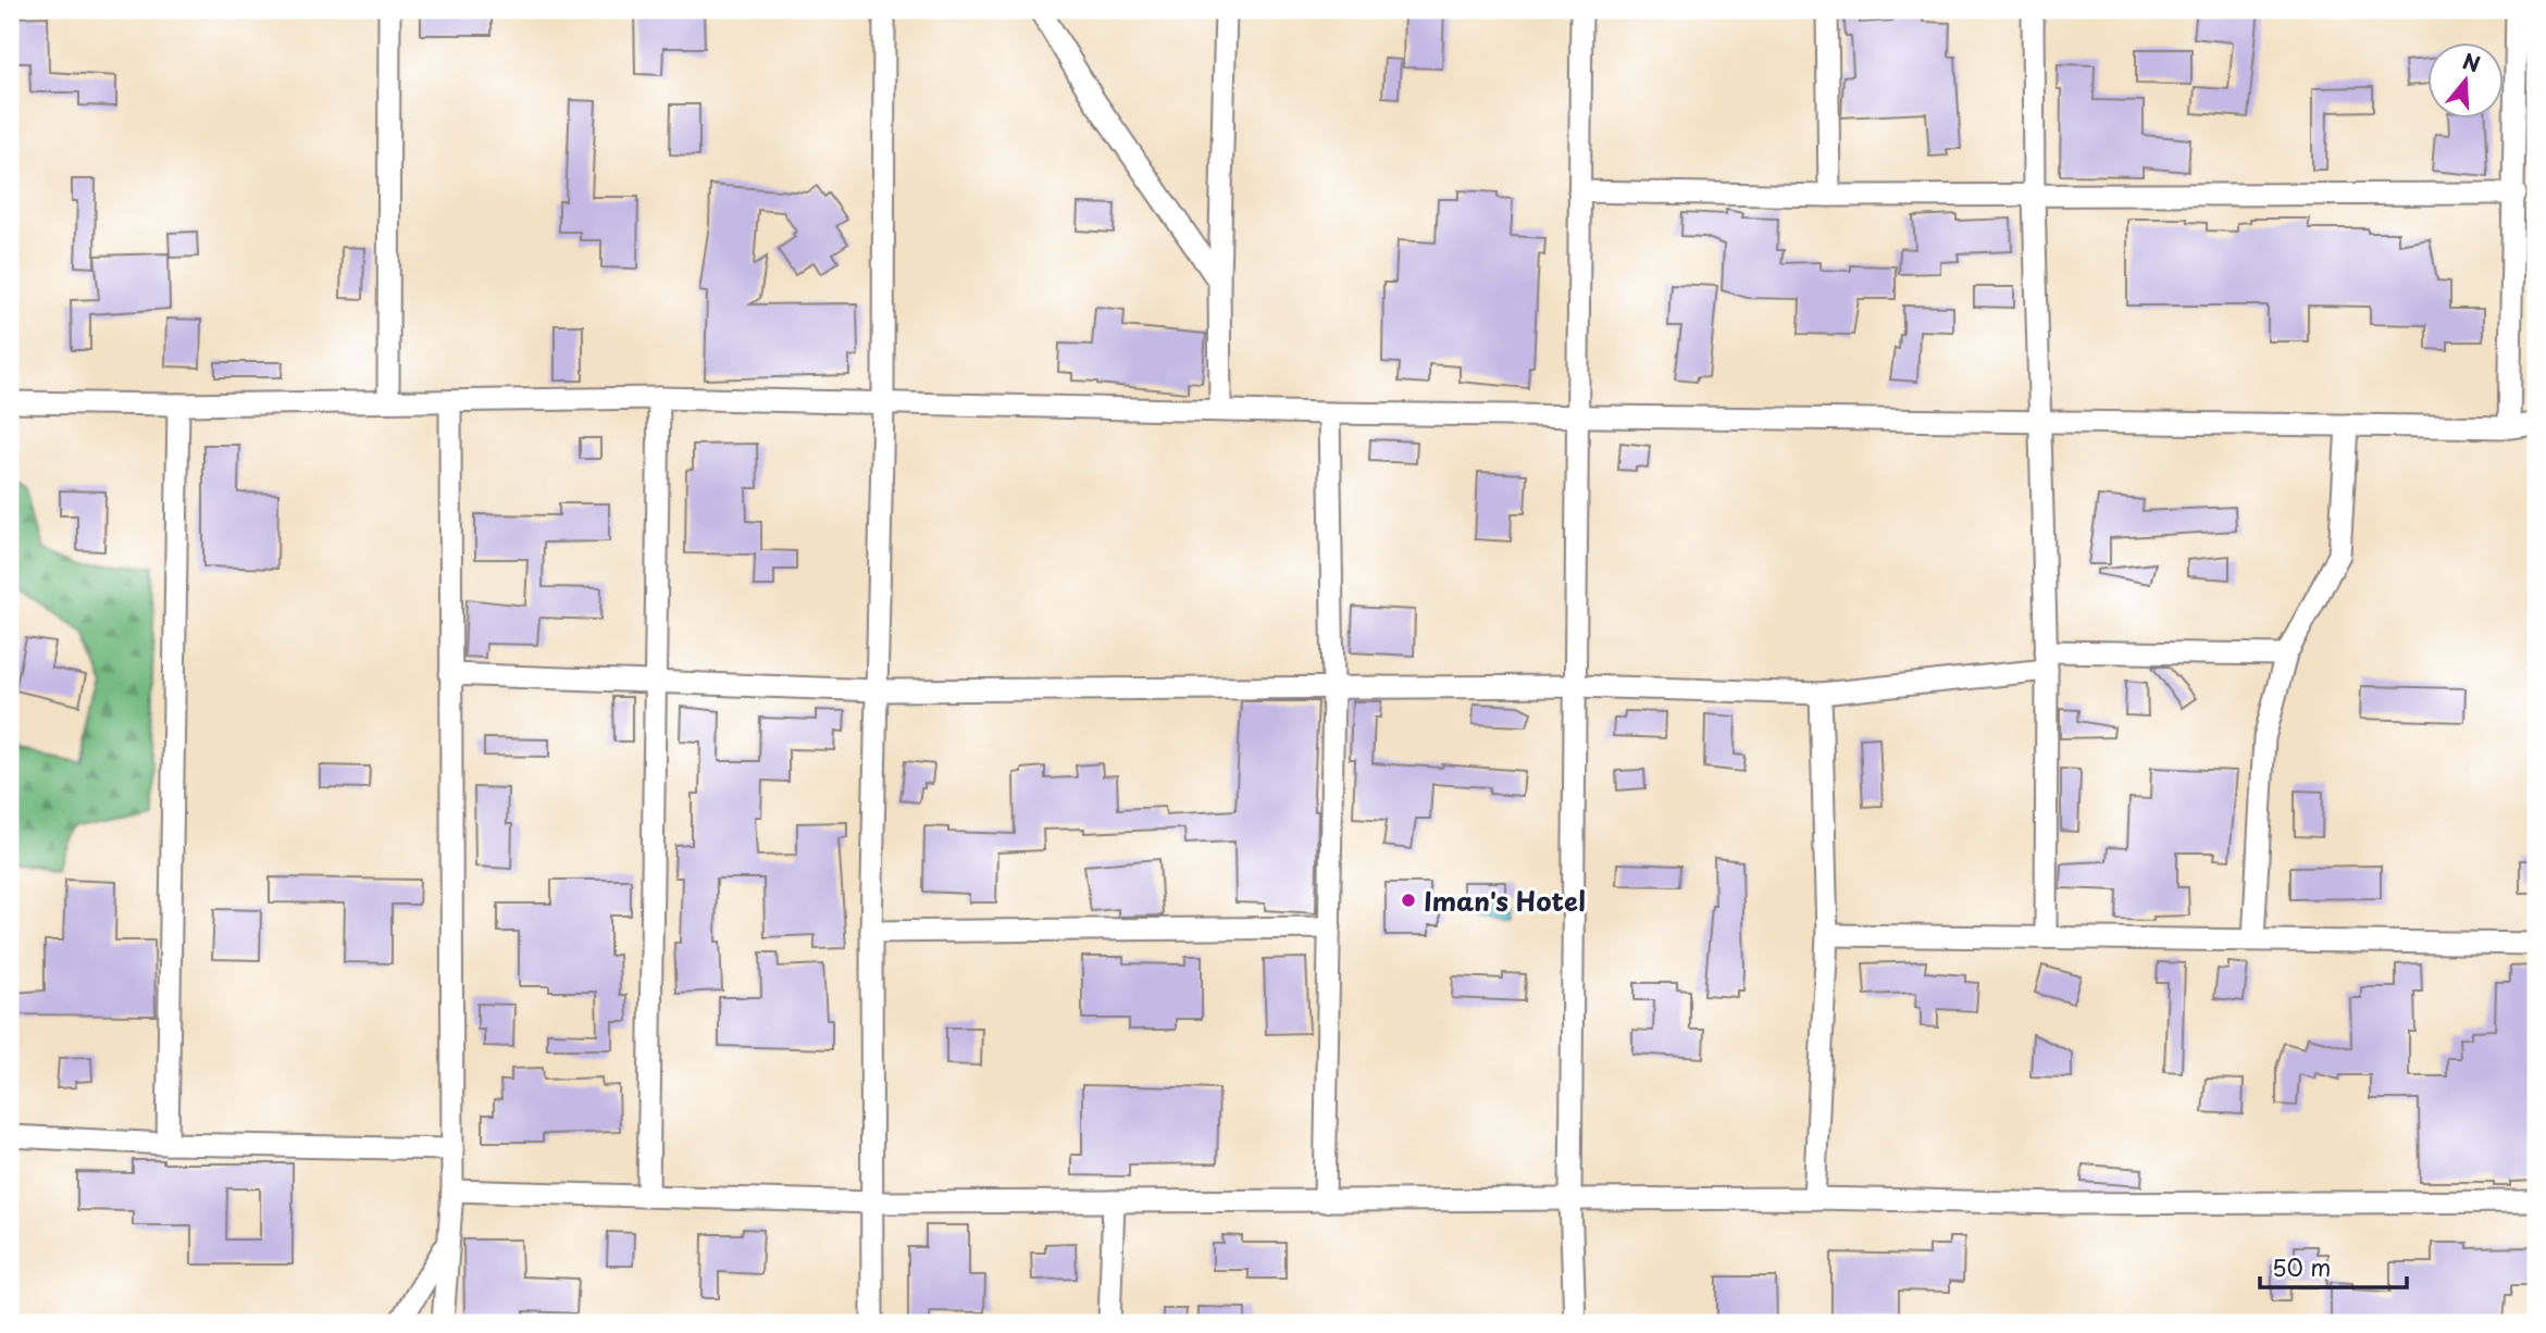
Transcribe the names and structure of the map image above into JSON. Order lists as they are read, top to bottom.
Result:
{
  "places": ["Iman's Hotel"],
  "scale_bar": "50 m",
  "north": "top"
}
